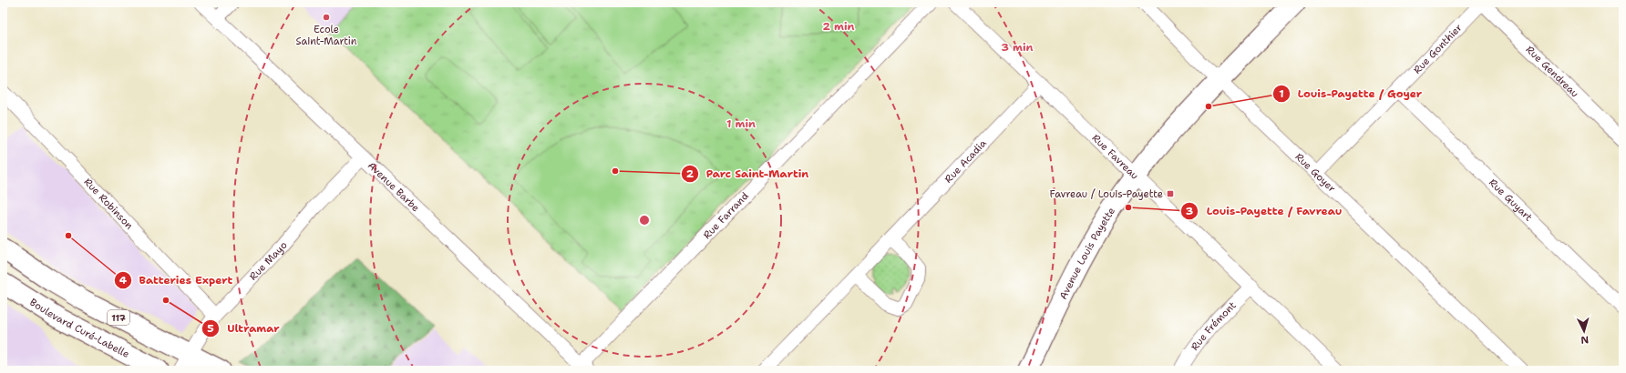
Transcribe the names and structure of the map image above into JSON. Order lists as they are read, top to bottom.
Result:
{
  "streets": {
    "street": [
      "Rue Gonthier",
      "Rue Gendreau",
      "Rue Favreau",
      "Rue Acadia",
      "Rue Goyer",
      "Avenue Barbe",
      "Rue Guyart",
      "Rue Robinson",
      "Rue Farrand",
      "Avenue Louis Payette",
      "Rue Mayo",
      "117",
      "Rue Frémont",
      "Boulevard Curé-Labelle"
    ]
  },
  "crossings": [
    ["Rue Gonthier", "Rue Gendreau"],
    ["Rue Gonthier", "Rue Goyer"],
    ["Rue Gonthier", "Rue Guyart"],
    ["Rue Favreau", "Rue Acadia"],
    ["Rue Favreau", "Avenue Louis Payette"],
    ["Rue Favreau", "Rue Frémont"],
    ["Rue Goyer", "Avenue Louis Payette"],
    ["Avenue Barbe", "Rue Farrand"],
    ["Avenue Barbe", "Rue Mayo"],
    ["Rue Robinson", "Rue Mayo"],
    ["Rue Mayo", "117"]
  ],
  "places": {
    "other": [
      "Ecole Saint-Martin",
      "Louis-Payette / Goyer",
      "Parc Saint-Martin",
      "Louis-Payette / Favreau",
      "Batteries Expert",
      "Ultramar"
    ],
    "transit": ["Favreau / Louis-Payette"]
  },
  "north": "bottom",
  "rings": ["2 min", "3 min", "1 min"]
}
